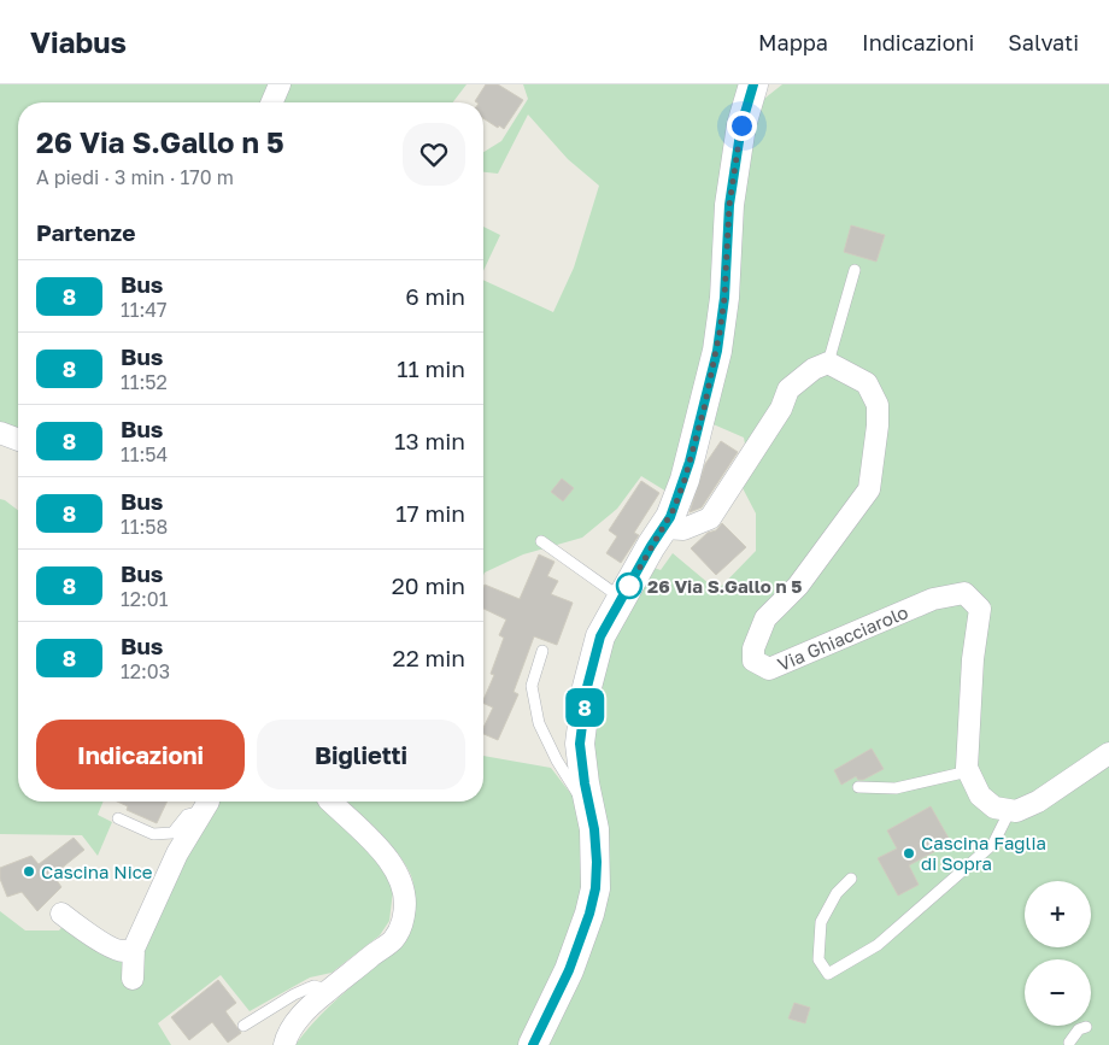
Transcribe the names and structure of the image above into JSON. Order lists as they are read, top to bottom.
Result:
{
  "streets": {
    "street": ["Via Ghiacciarolo"]
  },
  "places": ["26 Via S.Gallo n 5", "Cascina Faglia di Sopra", "Cascina Nice"],
  "lines": ["bus line 8"],
  "page": {
    "header": "Viabus",
    "nav": ["Mappa", "Indicazioni", "Salvati"],
    "on_map": "8",
    "heading": [
      ["26 Via S.Gallo n 5", "A piedi · 3 min · 170 m"],
      "Partenze"
    ],
    "list": [
      {
        "mark": "8",
        "name": "Bus",
        "note": "11:47",
        "value": "6 min"
      },
      {
        "mark": "8",
        "name": "Bus",
        "note": "11:52",
        "value": "11 min"
      },
      {
        "mark": "8",
        "name": "Bus",
        "note": "11:54",
        "value": "13 min"
      },
      {
        "mark": "8",
        "name": "Bus",
        "note": "11:58",
        "value": "17 min"
      },
      {
        "mark": "8",
        "name": "Bus",
        "note": "12:01",
        "value": "20 min"
      },
      {
        "mark": "8",
        "name": "Bus",
        "note": "12:03",
        "value": "22 min"
      }
    ],
    "buttons": ["Indicazioni", "Biglietti"],
    "map_buttons": ["+", "−"]
  }
}
